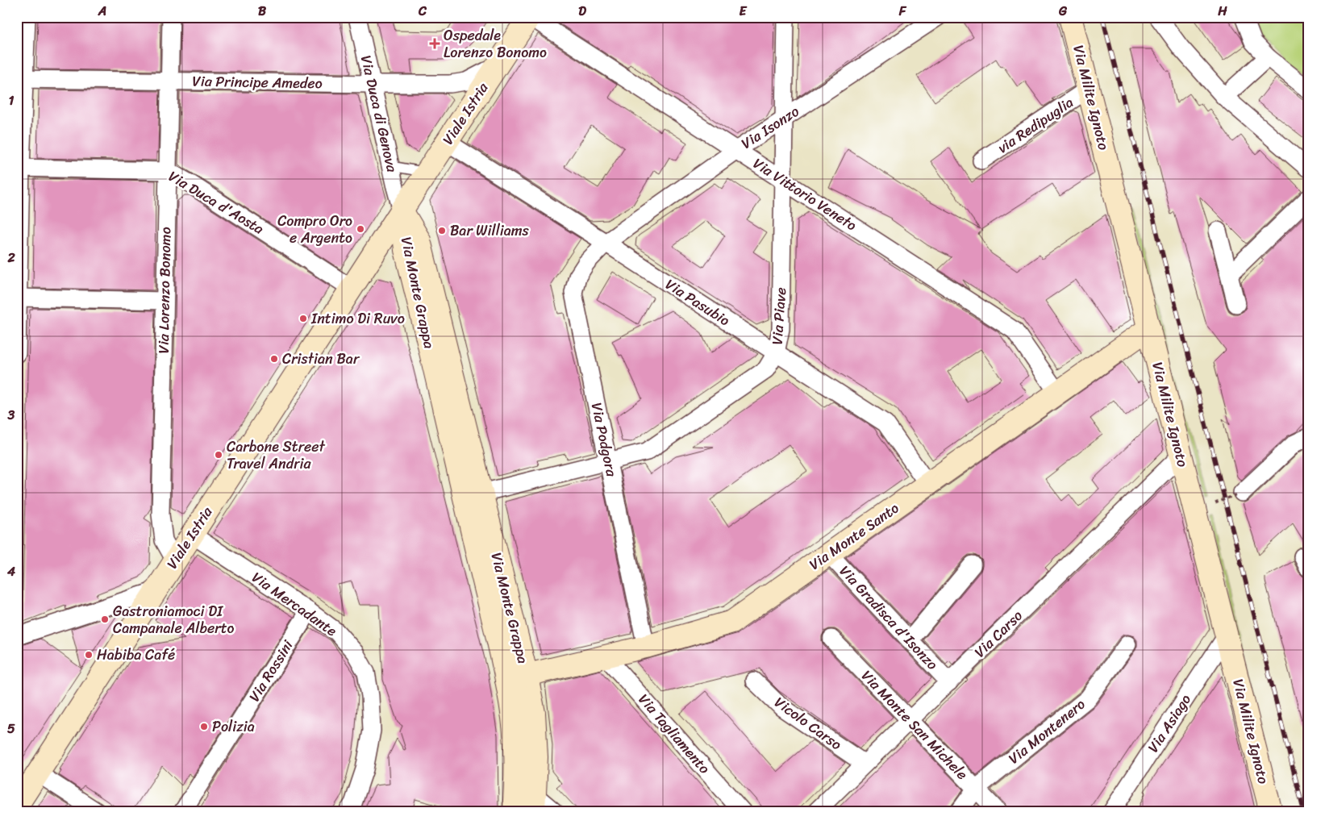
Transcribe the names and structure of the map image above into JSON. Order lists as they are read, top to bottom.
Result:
{
  "streets": {
    "street": [
      "Via Principe Amedeo",
      "Via Milite Ignoto",
      "Via Duca di Genova",
      "Viale Istria",
      "via Redipuglia",
      "Via Isonzo",
      "Via Vittorio Veneto",
      "Via Duca d'Aosta",
      "Via Lorenzo Bonomo",
      "Via Monte Grappa",
      "Via Pasubio",
      "Via Piave",
      "Via Podgora",
      "Via Monte Santo",
      "Via Mercadante",
      "Via Gradisca d'Isonzo",
      "Via Carso",
      "Via Rossini",
      "Vicolo Carso",
      "Via Asiago",
      "Via Monte San Michele",
      "Via Montenero",
      "Via Tagliamento"
    ]
  },
  "crossings": [
    ["Via Principe Amedeo", "Via Duca di Genova"],
    ["Via Principe Amedeo", "Viale Istria"],
    ["Via Principe Amedeo", "Via Lorenzo Bonomo"],
    ["Via Milite Ignoto", "via Redipuglia"],
    ["Via Milite Ignoto", "Via Monte Santo"],
    ["Via Milite Ignoto", "Via Carso"],
    ["Via Milite Ignoto", "Via Asiago"],
    ["Via Duca di Genova", "Viale Istria"],
    ["Via Duca di Genova", "Via Monte Grappa"],
    ["Viale Istria", "Via Vittorio Veneto"],
    ["Viale Istria", "Via Duca d'Aosta"],
    ["Viale Istria", "Via Lorenzo Bonomo"],
    ["Viale Istria", "Via Monte Grappa"],
    ["Viale Istria", "Via Pasubio"],
    ["Viale Istria", "Via Mercadante"],
    ["Via Isonzo", "Via Vittorio Veneto"],
    ["Via Isonzo", "Via Pasubio"],
    ["Via Isonzo", "Via Piave"],
    ["Via Isonzo", "Via Podgora"],
    ["Via Vittorio Veneto", "Via Piave"],
    ["Via Vittorio Veneto", "Via Monte Santo"],
    ["Via Duca d'Aosta", "Via Lorenzo Bonomo"],
    ["Via Monte Grappa", "Via Piave"],
    ["Via Monte Grappa", "Via Monte Santo"],
    ["Via Pasubio", "Via Piave"],
    ["Via Pasubio", "Via Podgora"],
    ["Via Pasubio", "Via Monte Santo"],
    ["Via Piave", "Via Podgora"],
    ["Via Podgora", "Via Monte Santo"],
    ["Via Monte Santo", "Via Gradisca d'Isonzo"],
    ["Via Monte Santo", "Via Tagliamento"],
    ["Via Mercadante", "Via Rossini"],
    ["Via Gradisca d'Isonzo", "Via Carso"],
    ["Via Carso", "Vicolo Carso"],
    ["Via Carso", "Via Monte San Michele"],
    ["Via Monte San Michele", "Via Montenero"]
  ],
  "places": {
    "health": ["Ospedale Lorenzo Bonomo"],
    "other": [
      "Compro Oro e Argento",
      "Bar Williams",
      "Intimo Di Ruvo",
      "Cristian Bar",
      "Carbone Street Travel Andria",
      "Gastroniamoci DI Campanale Alberto",
      "Habiba Café",
      "Polizia"
    ]
  },
  "grid": {
    "columns": [
      "A",
      "B",
      "C",
      "D",
      "E",
      "F",
      "G",
      "H"
    ],
    "rows": [
      "1",
      "2",
      "3",
      "4",
      "5"
    ]
  }
}
